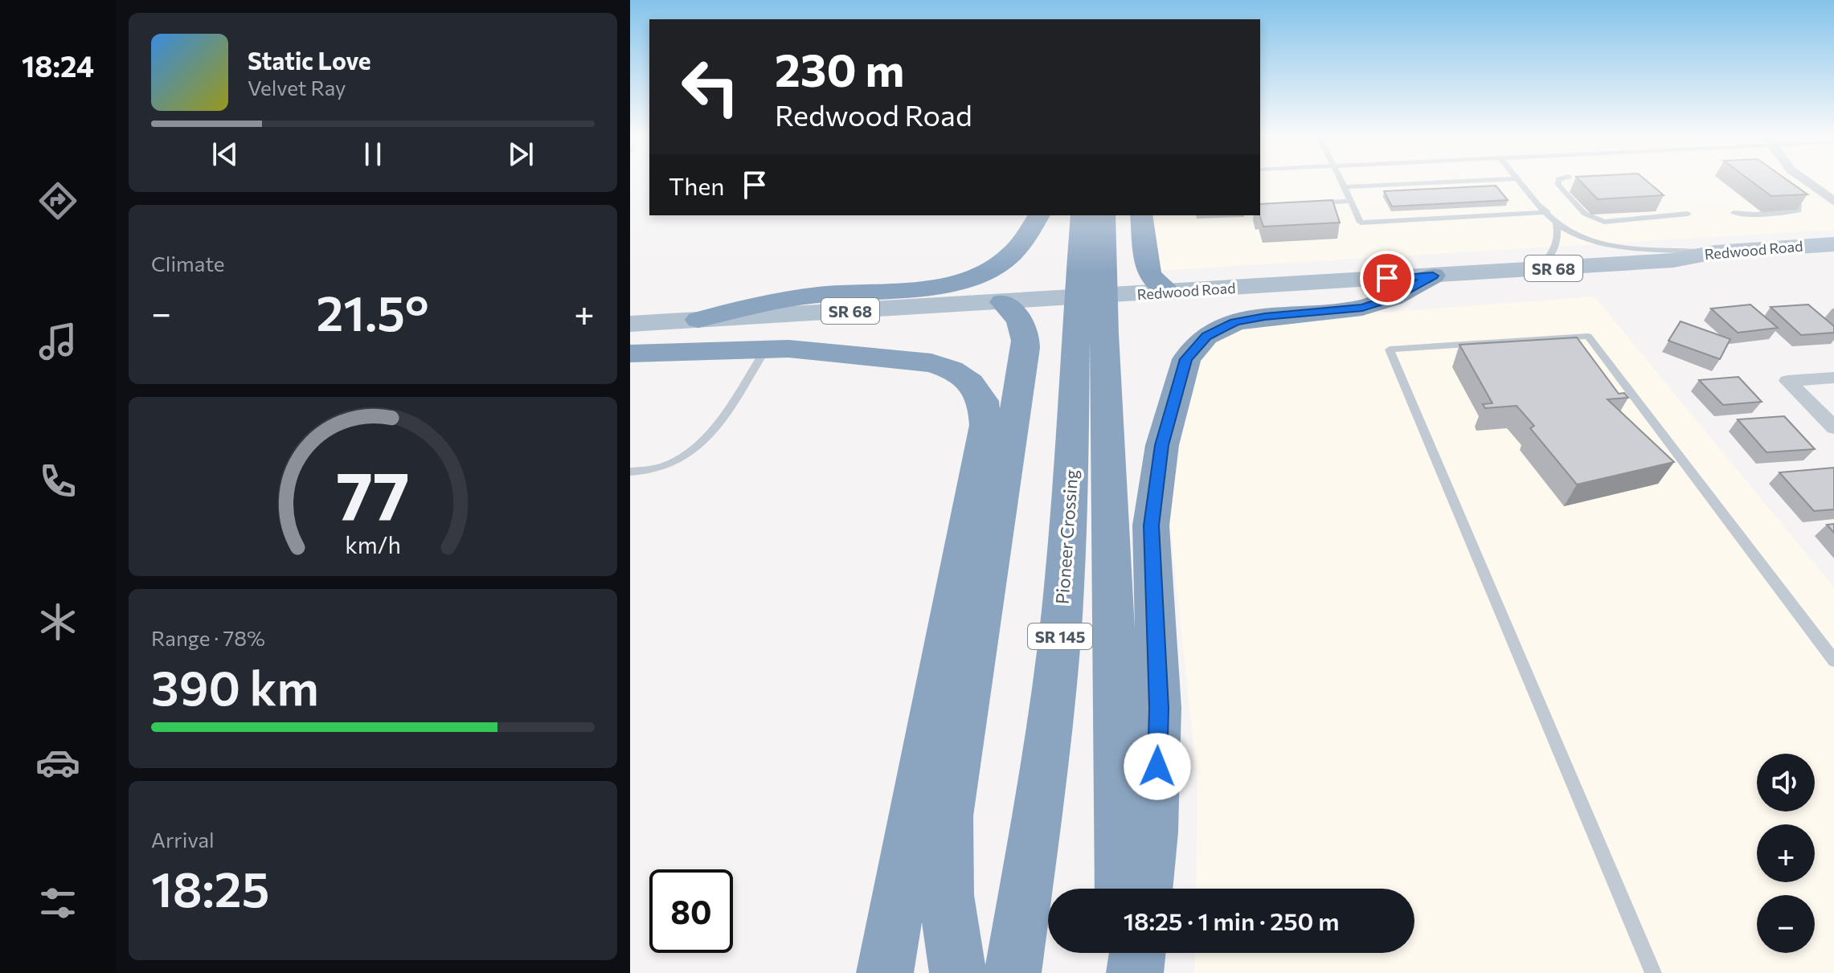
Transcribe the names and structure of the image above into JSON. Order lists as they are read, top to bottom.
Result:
{
  "streets": {
    "highway": ["Pioneer Crossing", "SR 145"],
    "main road": ["Redwood Road", "SR 68"]
  },
  "crossings": [
    ["Redwood Road", "SR 68"],
    ["Redwood Road", "Pioneer Crossing"]
  ],
  "page": {
    "tabs": "18:24",
    "turn": ["230 m", "Redwood Road"],
    "song": ["Static Love", "Velvet Ray"],
    "then": "Then",
    "tile": [
      "Climate",
      ["Range · 78%", "390 km"],
      ["Arrival", "18:25"]
    ],
    "heat": ["−", "21.5°", "+"],
    "map_buttons": ["+", "−"],
    "limit": "80",
    "trip": "18:25 · 1 min · 250 m",
    "gauge": ["77", "km/h"]
  }
}
